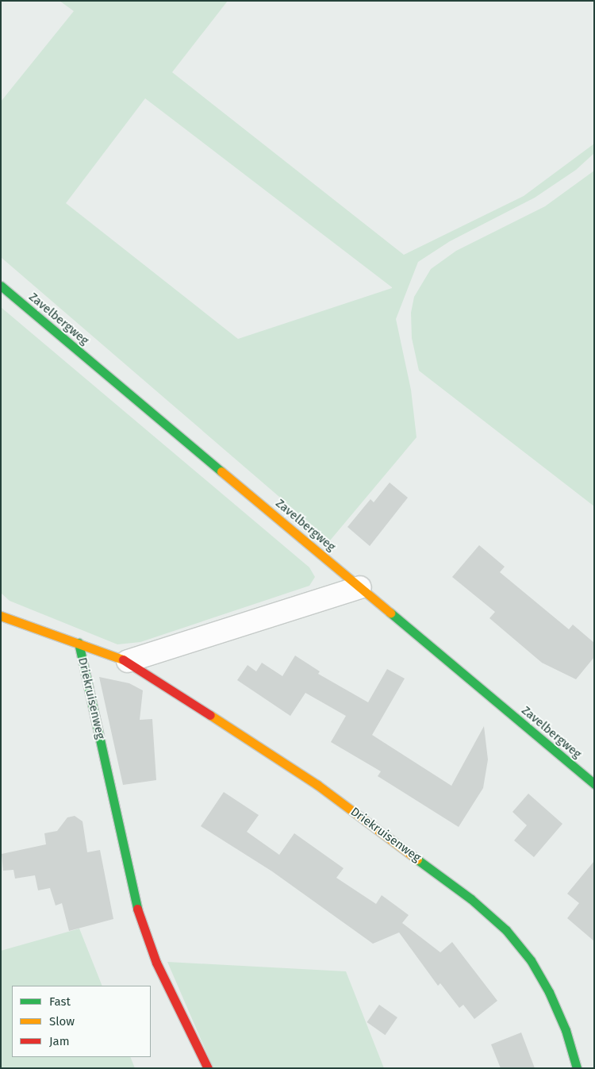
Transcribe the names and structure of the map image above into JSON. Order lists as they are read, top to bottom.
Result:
{
  "streets": {
    "street": ["Zavelbergweg", "Driekruisenweg"]
  },
  "legend": ["Fast", "Slow", "Jam"]
}
